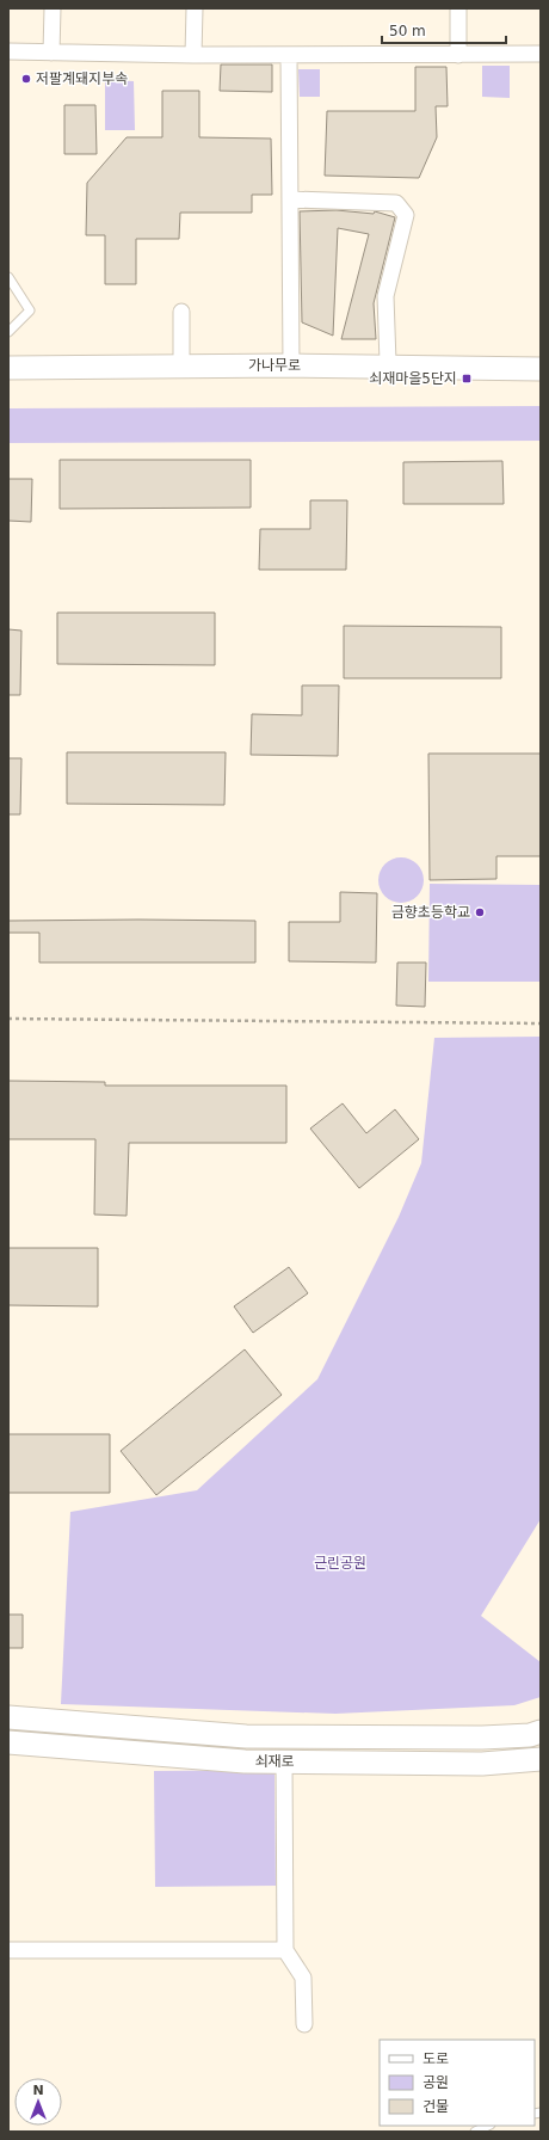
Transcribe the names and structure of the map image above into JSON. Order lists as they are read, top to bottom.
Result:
{
  "streets": {
    "street": ["가나무로", "쇠재로"]
  },
  "parks": ["근린공원"],
  "places": {
    "other": ["저팔계돼지부속", "금향초등학교"],
    "transit": ["쇠재마을5단지"]
  },
  "legend": ["도로", "공원", "건물"],
  "scale_bar": "50 m",
  "north": "top"
}
